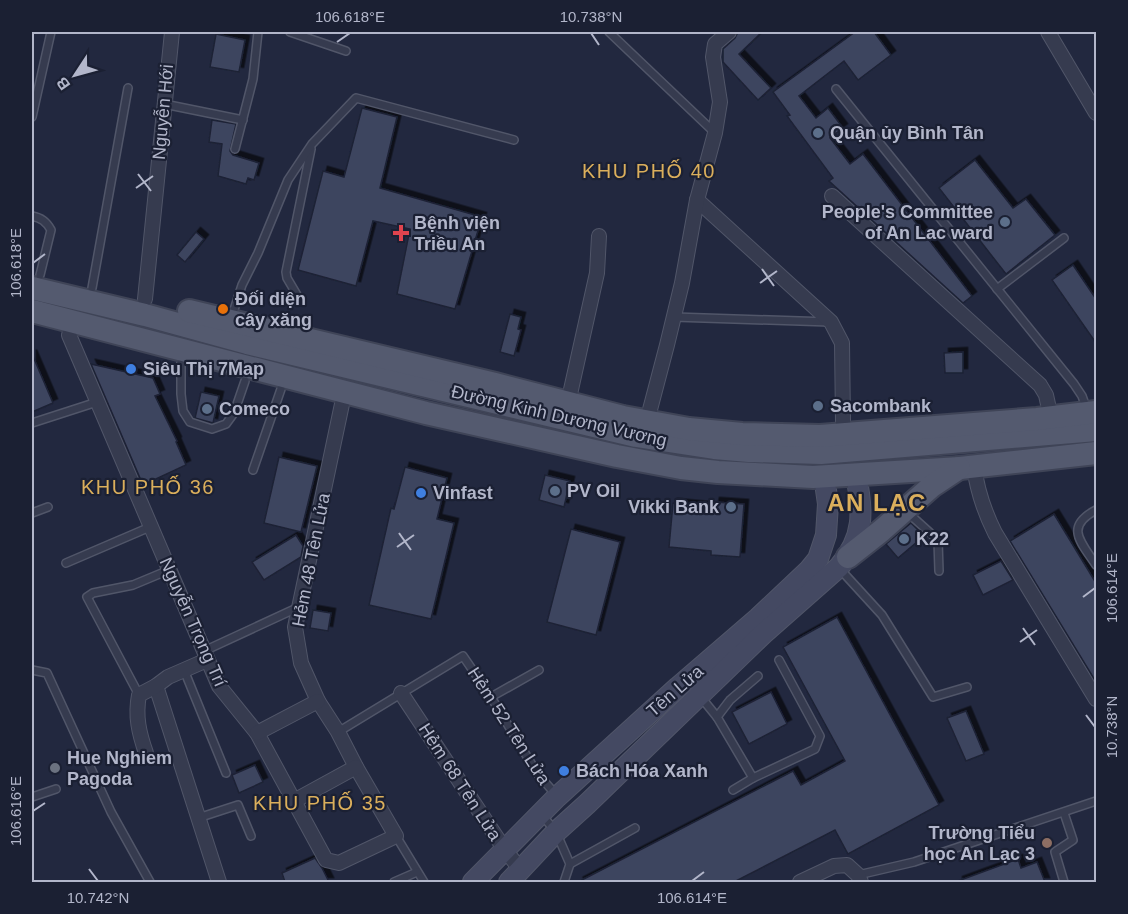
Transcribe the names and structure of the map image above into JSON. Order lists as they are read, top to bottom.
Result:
{
  "streets": {
    "main road": ["Đường Kinh Dương Vương", "Tên Lửa"],
    "street": [
      "Nguyễn Hới",
      "Hẻm 48 Tên Lửa",
      "Nguyễn Trọng Trí",
      "Hẻm 68 Tên Lửa"
    ],
    "lane": ["Hẻm 52 Tên Lửa"]
  },
  "crossings": [
    ["Nguyễn Hới", "Đường Kinh Dương Vương"],
    ["Đường Kinh Dương Vương", "Hẻm 48 Tên Lửa"],
    ["Đường Kinh Dương Vương", "Nguyễn Trọng Trí"],
    ["Đường Kinh Dương Vương", "Tên Lửa"],
    ["Hẻm 48 Tên Lửa", "Nguyễn Trọng Trí"],
    ["Hẻm 48 Tên Lửa", "Hẻm 52 Tên Lửa"],
    ["Tên Lửa", "Hẻm 52 Tên Lửa"],
    ["Tên Lửa", "Hẻm 68 Tên Lửa"],
    ["Hẻm 52 Tên Lửa", "Hẻm 68 Tên Lửa"]
  ],
  "districts": [
    "KHU PHỐ 40",
    "KHU PHỐ 36",
    "AN LẠC",
    "KHU PHỐ 35"
  ],
  "places": {
    "other": [
      "Quận ủy Bình Tân",
      "People's Committee of An Lac ward",
      "Đối diện cây xăng",
      "Siêu Thị 7Map",
      "Sacombank",
      "Comeco",
      "PV Oil",
      "Vinfast",
      "Vikki Bank",
      "K22",
      "Hue Nghiem Pagoda",
      "Bách Hóa Xanh",
      "Trường Tiểu học An Lạc 3"
    ],
    "health": ["Bệnh viện Triều An"]
  },
  "north": "bottom left",
  "coordinates": [
    "106.618°E",
    "10.738°N",
    "106.614°E",
    "106.616°E",
    "10.742°N"
  ]
}
